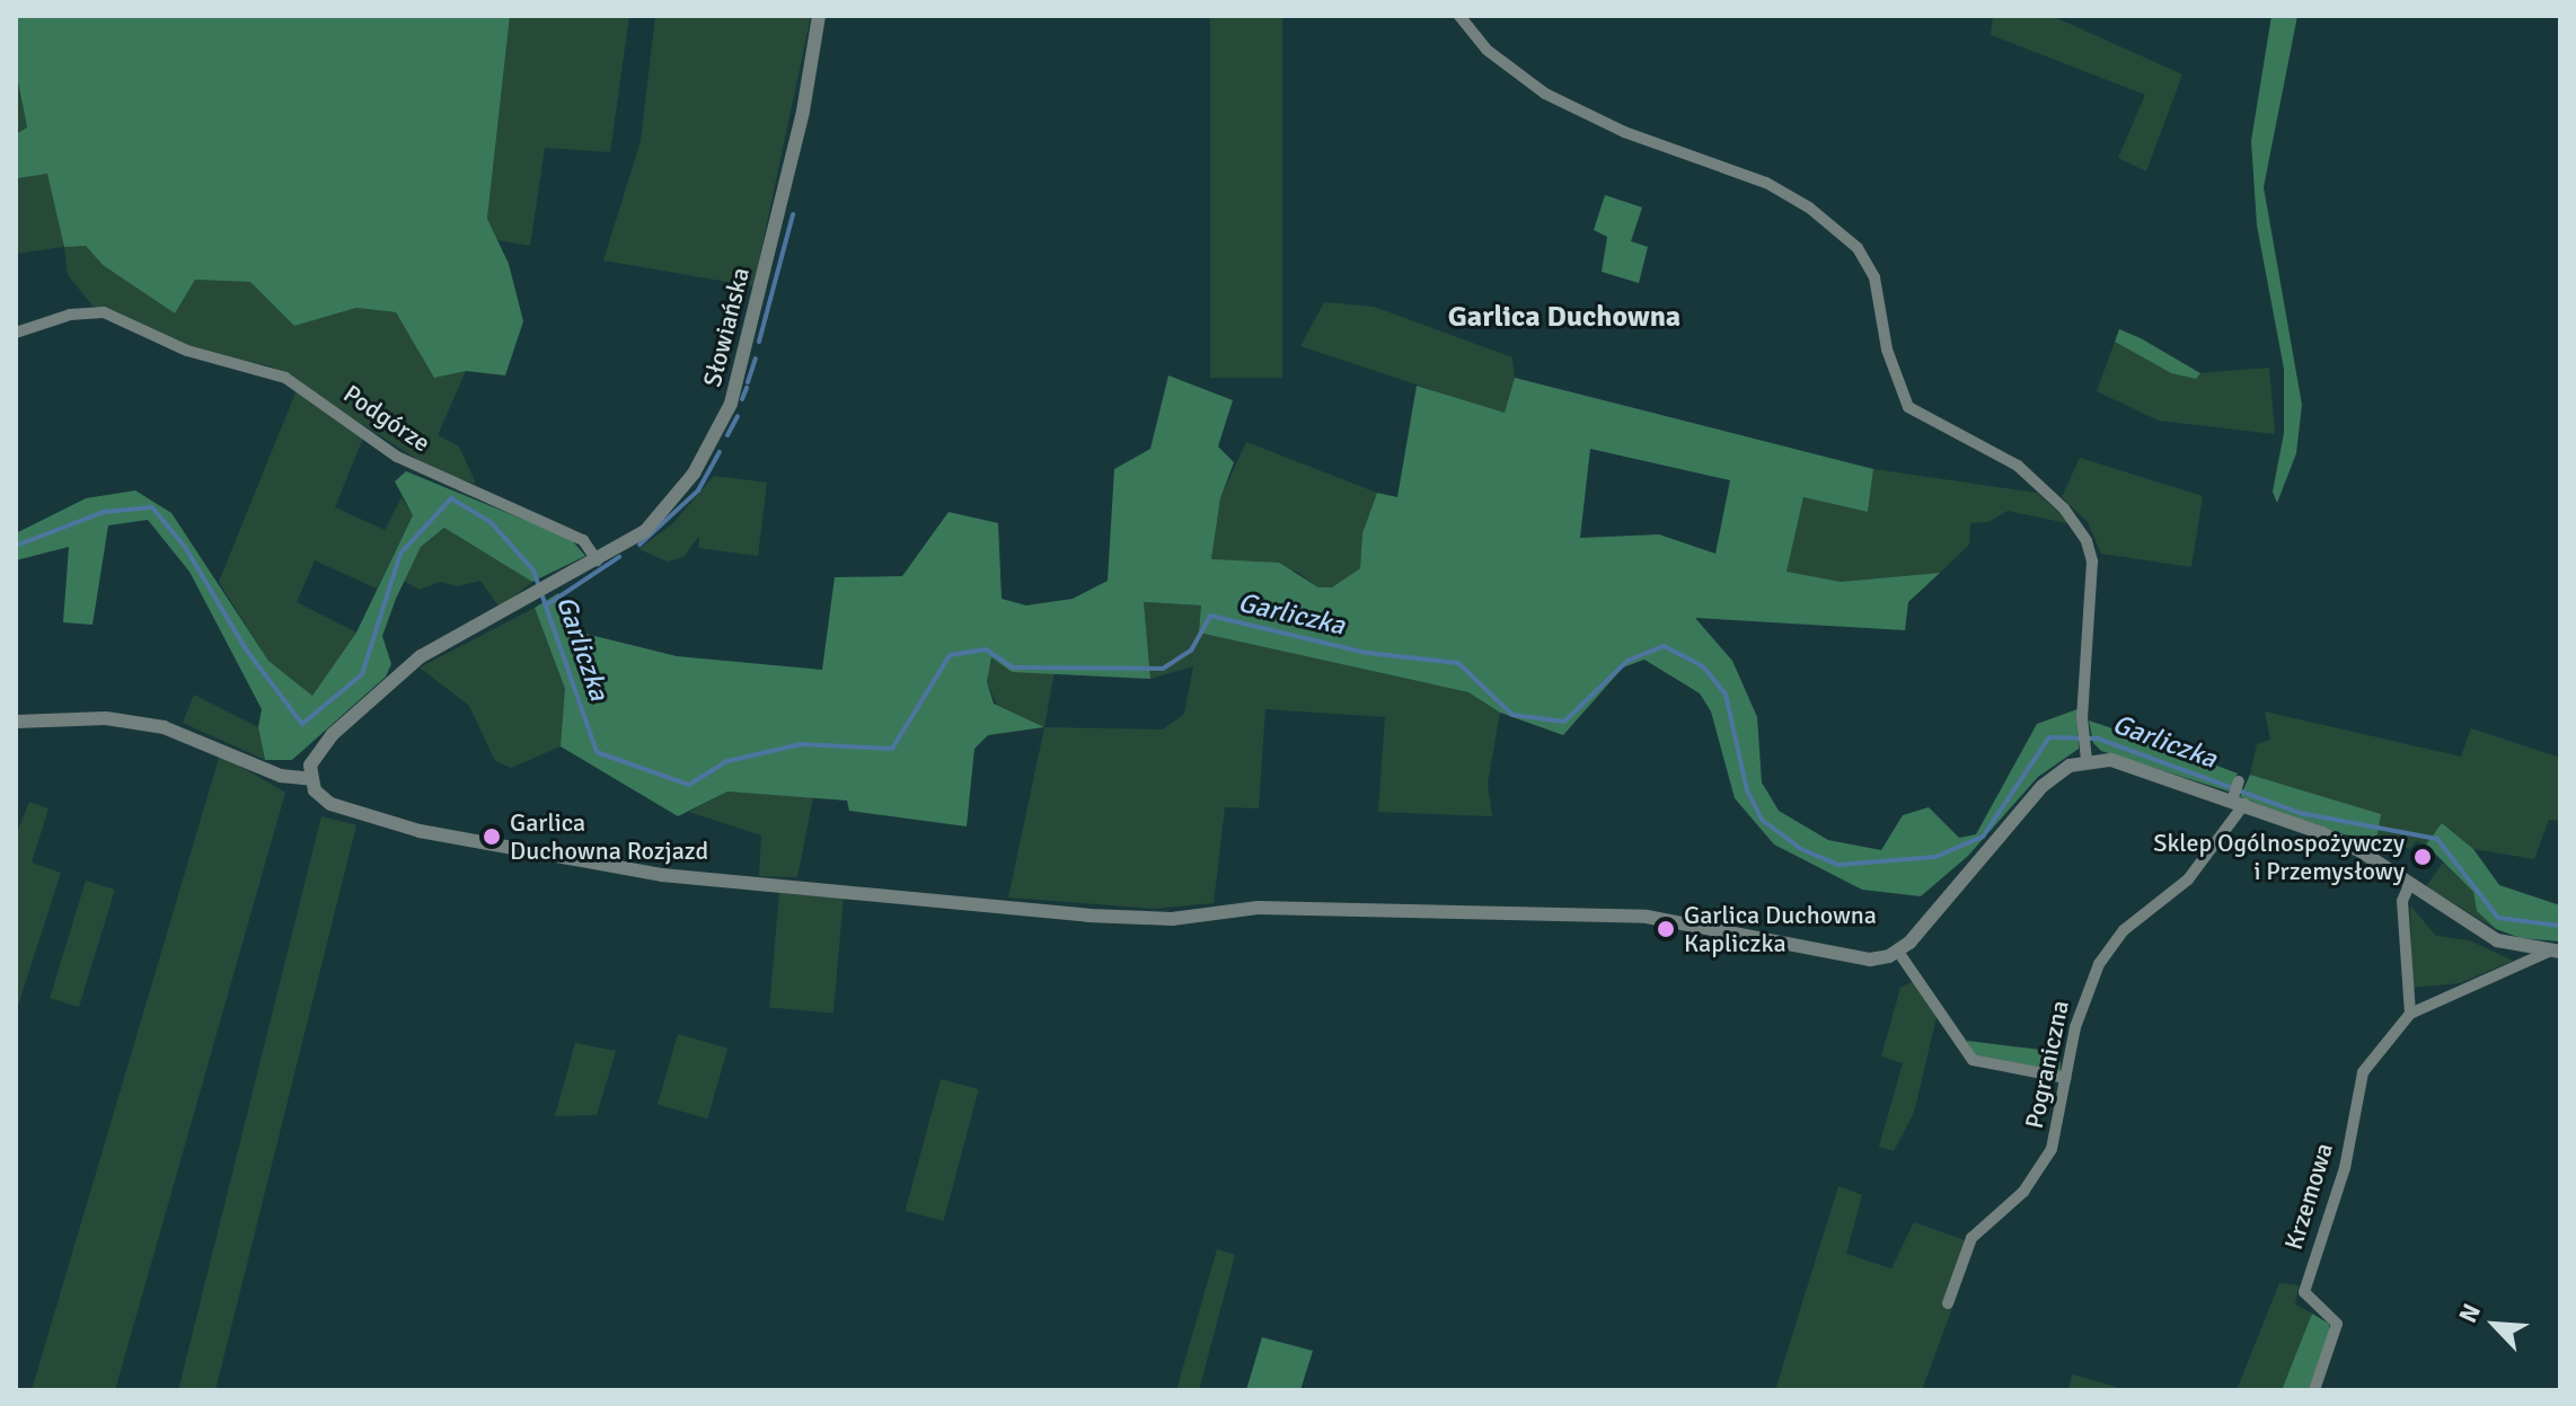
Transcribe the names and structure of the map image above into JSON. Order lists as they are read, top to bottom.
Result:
{
  "streets": {
    "street": [
      "Słowiańska",
      "Podgórze",
      "Pograniczna",
      "Krzemowa"
    ]
  },
  "crossings": [
    ["Słowiańska", "Podgórze"]
  ],
  "districts": ["Garlica Duchowna"],
  "water": ["Garliczka"],
  "places": ["Garlica Duchowna Rozjazd", "Sklep Ogólnospożywczy i Przemysłowy", "Garlica Duchowna Kapliczka"],
  "north": "top left"
}
